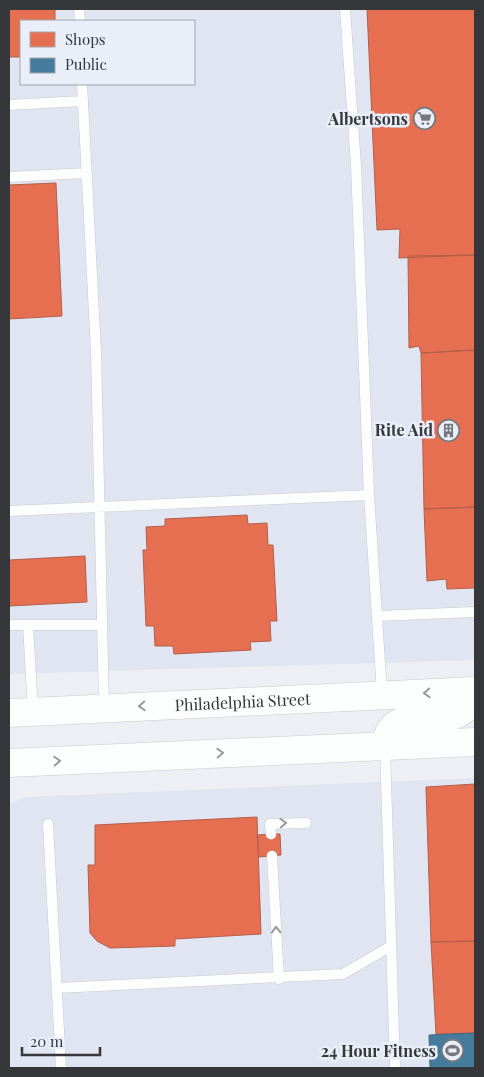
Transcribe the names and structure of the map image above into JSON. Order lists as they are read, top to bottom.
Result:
{
  "streets": {
    "main road": ["Philadelphia Street"]
  },
  "places": {
    "supermarket": ["Albertsons"],
    "building": ["Rite Aid"],
    "sports": ["24 Hour Fitness"]
  },
  "legend": ["Shops", "Public"],
  "scale_bar": "20 m"
}
